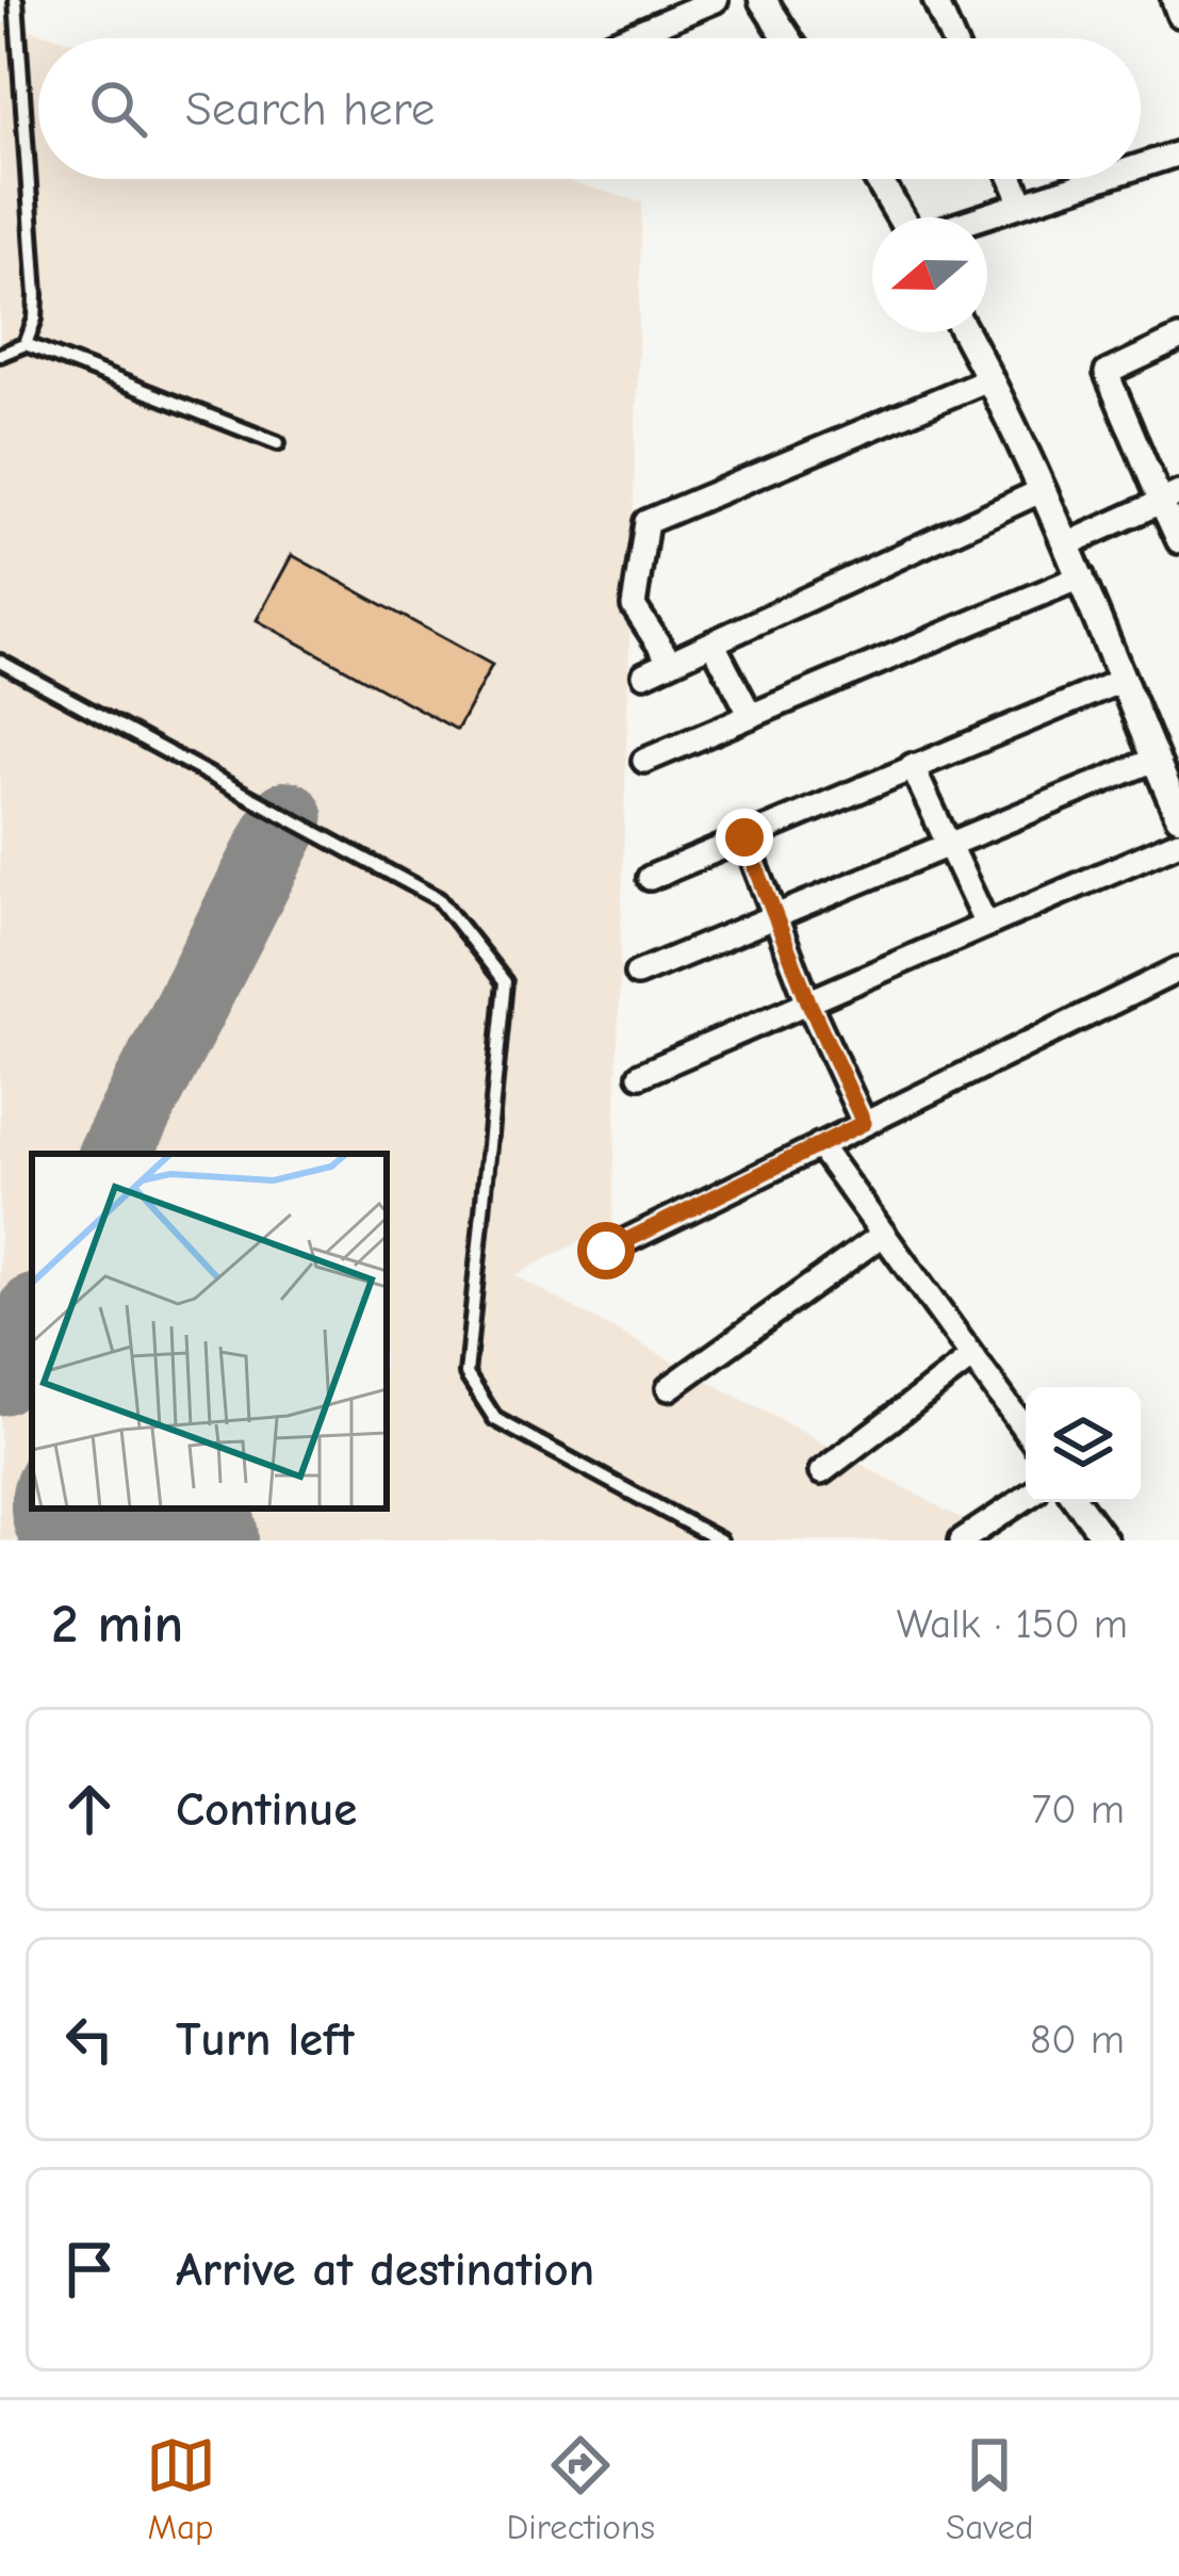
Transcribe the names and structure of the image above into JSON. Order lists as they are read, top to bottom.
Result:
{
  "north": "left",
  "page": {
    "search": "Search here",
    "heading": ["2 min", "Walk · 150 m"],
    "list": [
      ["Continue", "70 m"],
      ["Turn left", "80 m"],
      "Arrive at destination"
    ],
    "nav": ["Map", "Directions", "Saved"]
  }
}
